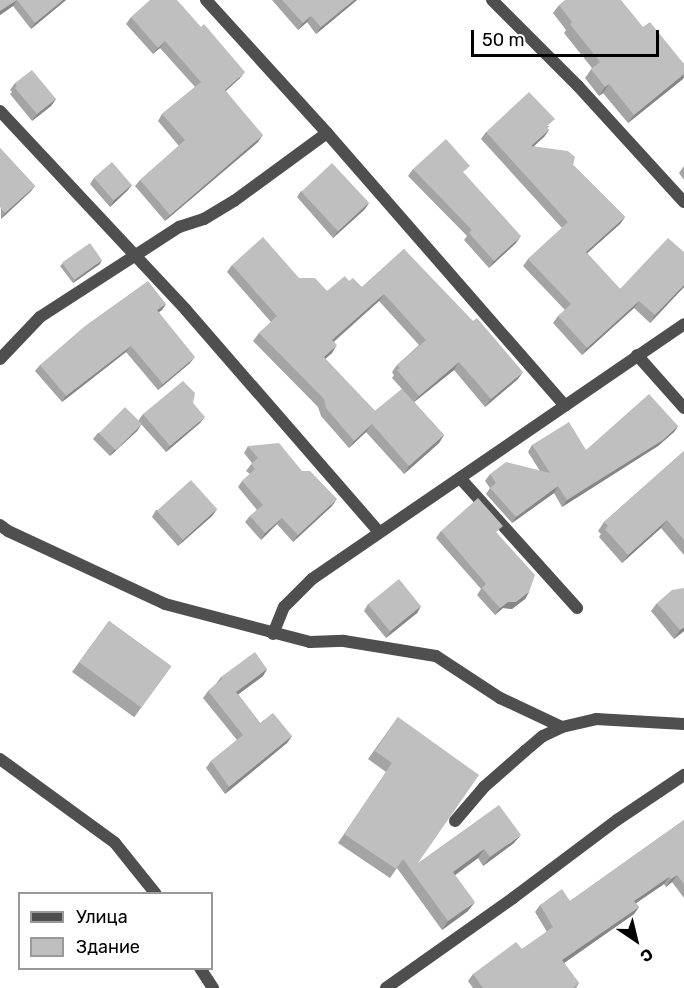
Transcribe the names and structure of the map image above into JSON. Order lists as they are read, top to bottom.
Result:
{
  "legend": ["Улица", "Здание"],
  "scale_bar": "50 m",
  "north": "bottom right"
}
